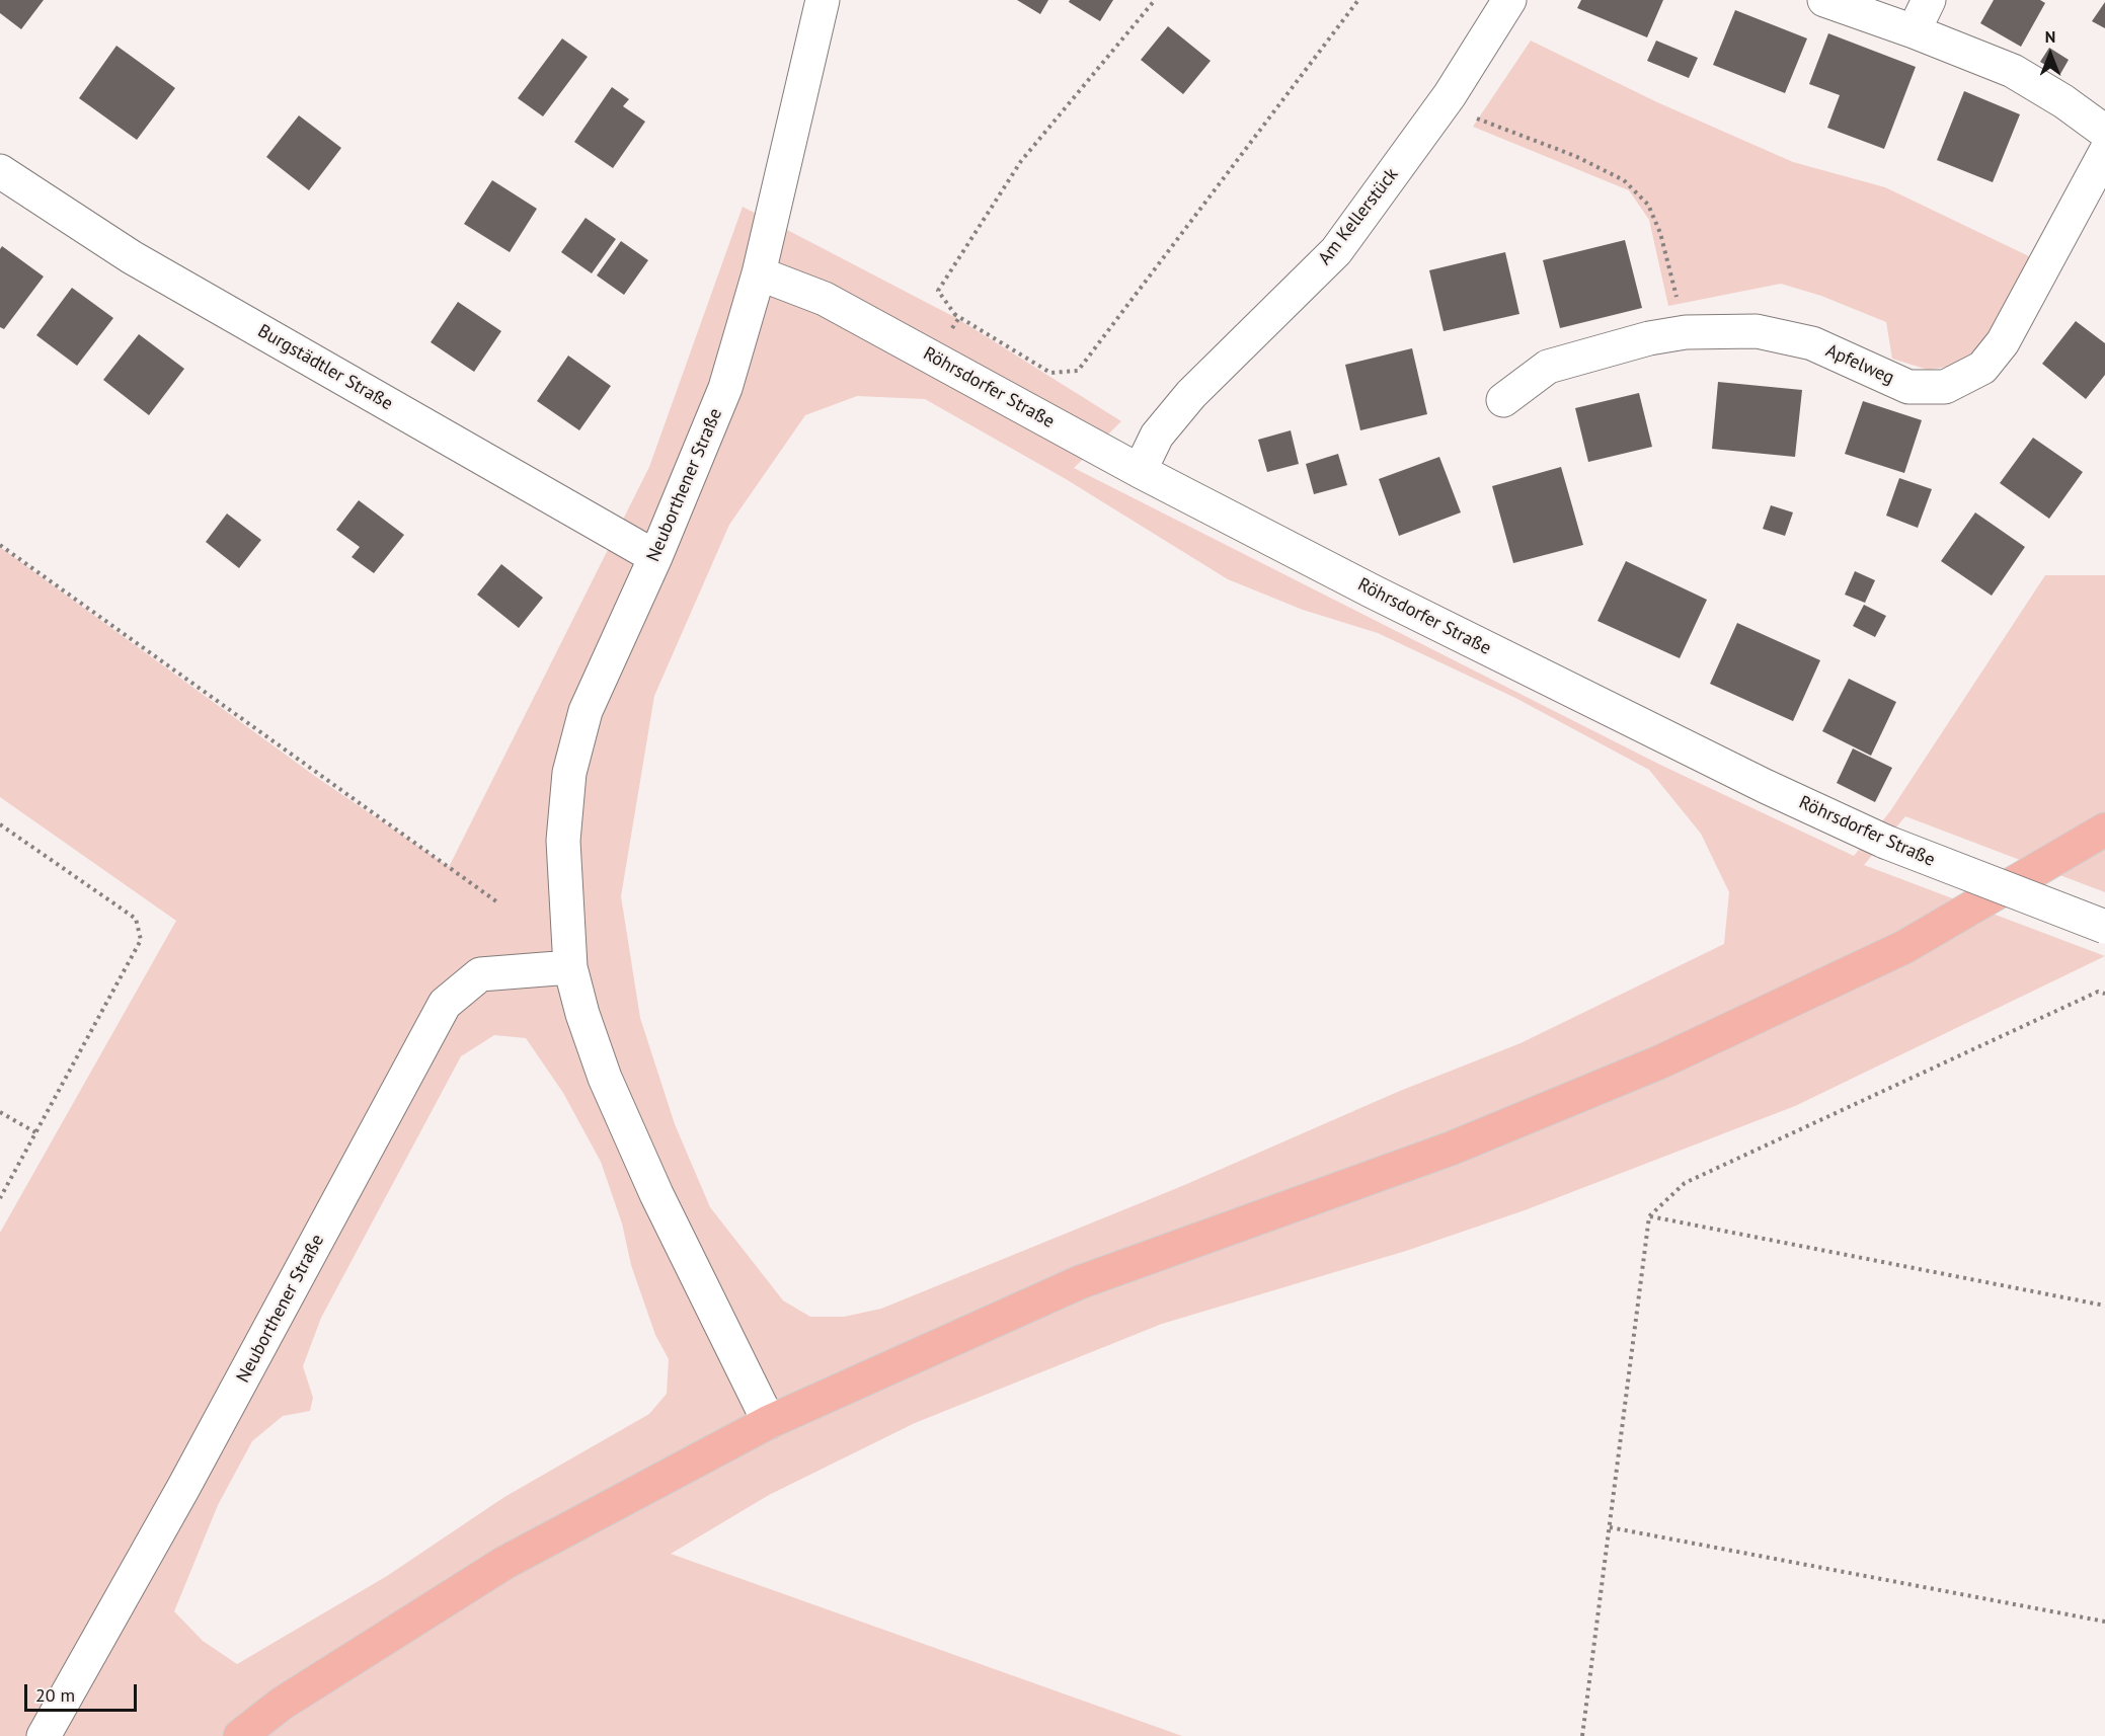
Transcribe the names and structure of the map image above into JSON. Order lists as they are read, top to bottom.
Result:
{
  "streets": {
    "street": [
      "Am Kellerstück",
      "Apfelweg",
      "Burgstädtler Straße",
      "Röhrsdorfer Straße",
      "Neuborthener Straße"
    ]
  },
  "crossings": [
    ["Am Kellerstück", "Röhrsdorfer Straße"],
    ["Burgstädtler Straße", "Neuborthener Straße"],
    ["Röhrsdorfer Straße", "Neuborthener Straße"]
  ],
  "scale_bar": "20 m",
  "north": "top"
}
